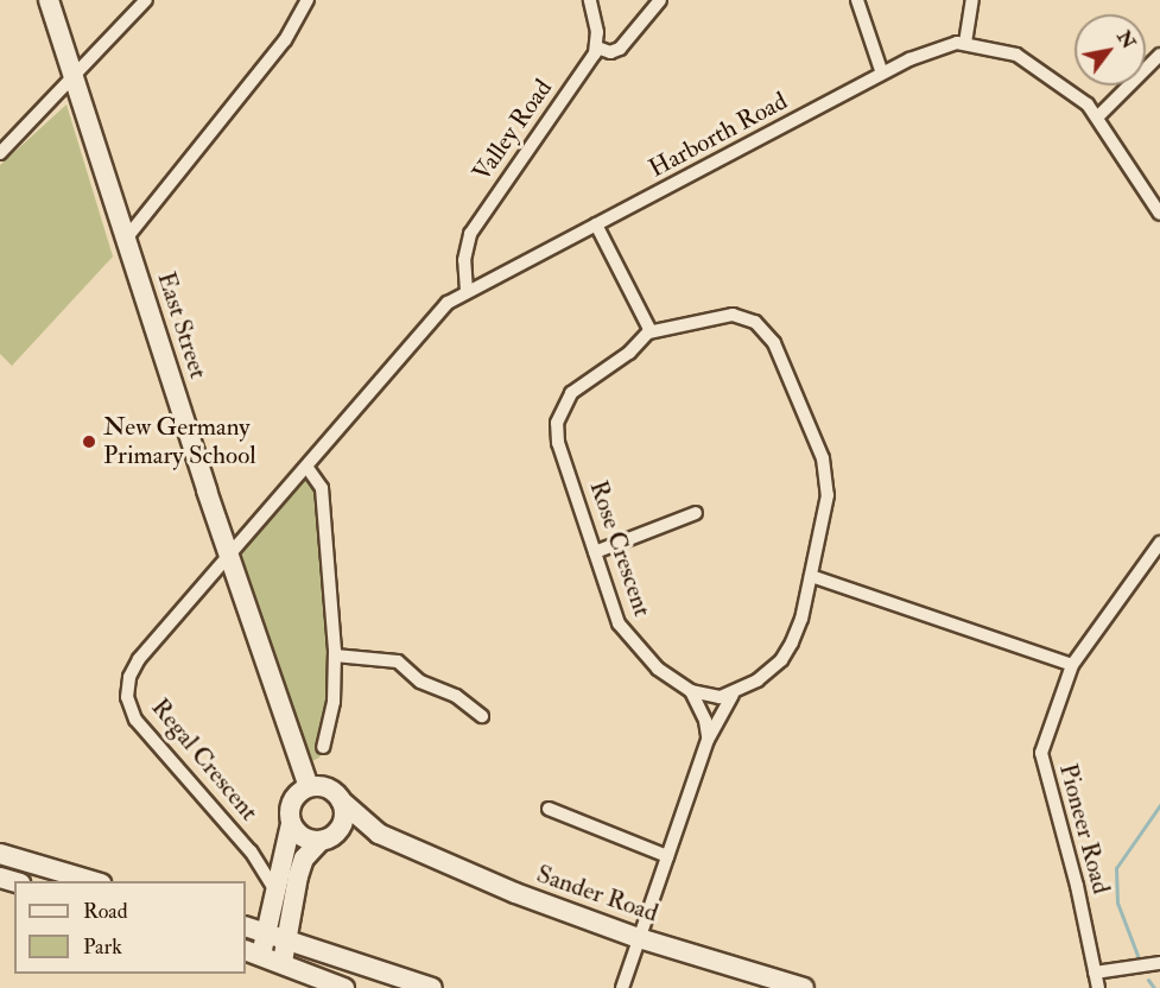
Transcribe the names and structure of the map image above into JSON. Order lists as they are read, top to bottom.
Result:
{
  "streets": {
    "main road": ["East Street", "Sander Road"],
    "street": [
      "Valley Road",
      "Harborth Road",
      "Rose Crescent",
      "Regal Crescent",
      "Pioneer Road"
    ]
  },
  "crossings": [
    ["Valley Road", "Harborth Road"],
    ["Harborth Road", "East Street"],
    ["Harborth Road", "Regal Crescent"],
    ["East Street", "Regal Crescent"],
    ["East Street", "Sander Road"]
  ],
  "places": ["New Germany Primary School"],
  "legend": ["Road", "Park"],
  "north": "top right"
}
